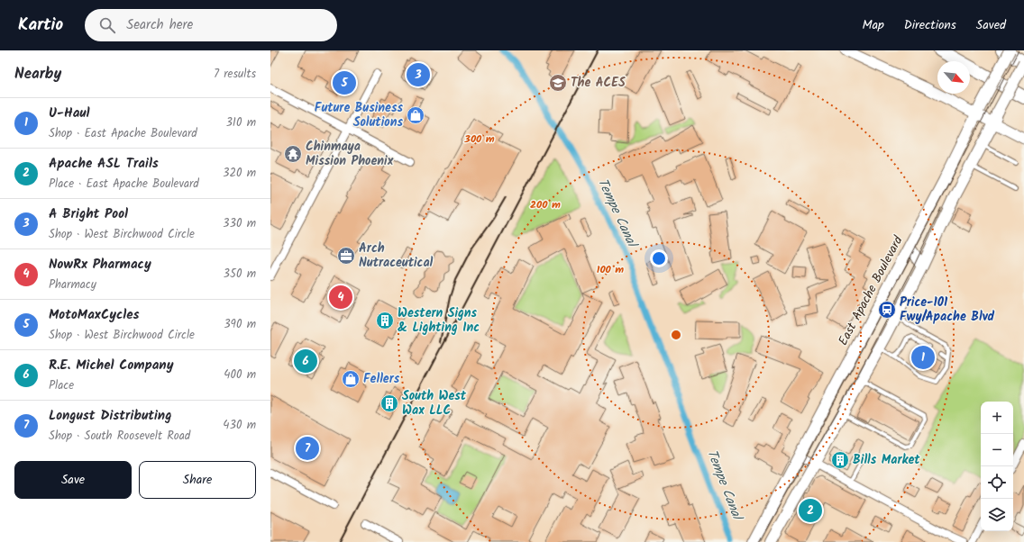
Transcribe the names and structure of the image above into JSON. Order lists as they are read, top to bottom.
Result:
{
  "streets": {
    "main road": ["East Apache Boulevard"]
  },
  "water": ["Tempe Canal"],
  "places": {
    "school or university": ["The ACES"],
    "shop": ["Future Business Solutions", "Fellers"],
    "temple": ["Chinmaya Mission Phoenix"],
    "office": ["Arch Nutraceutical"],
    "station": ["Price-101 Fwy/Apache Blvd"],
    "building": ["Western Signs & Lighting Inc", "South West Wax LLC", "Bills Market"]
  },
  "north": "bottom right",
  "page": {
    "header": "Kartio",
    "search": "Search here",
    "nav": ["Map", "Directions", "Saved"],
    "heading": ["Nearby", "7 results"],
    "pins": [
      "3",
      "5",
      "4",
      "1",
      "6",
      "7",
      "2"
    ],
    "list": [
      {
        "mark": "1",
        "name": "U-Haul",
        "note": "Shop · East Apache Boulevard",
        "value": "310 m"
      },
      {
        "mark": "2",
        "name": "Apache ASL Trails",
        "note": "Place · East Apache Boulevard",
        "value": "320 m"
      },
      {
        "mark": "3",
        "name": "A Bright Pool",
        "note": "Shop · West Birchwood Circle",
        "value": "330 m"
      },
      {
        "mark": "4",
        "name": "NowRx Pharmacy",
        "note": "Pharmacy",
        "value": "350 m"
      },
      {
        "mark": "5",
        "name": "MotoMaxCycles",
        "note": "Shop · West Birchwood Circle",
        "value": "390 m"
      },
      {
        "mark": "6",
        "name": "R.E. Michel Company",
        "note": "Place",
        "value": "400 m"
      },
      {
        "mark": "7",
        "name": "Longust Distributing",
        "note": "Shop · South Roosevelt Road",
        "value": "430 m"
      }
    ],
    "map_buttons": ["+", "−"],
    "buttons": ["Save", "Share"]
  },
  "rings": ["300 m", "200 m", "100 m"]
}
